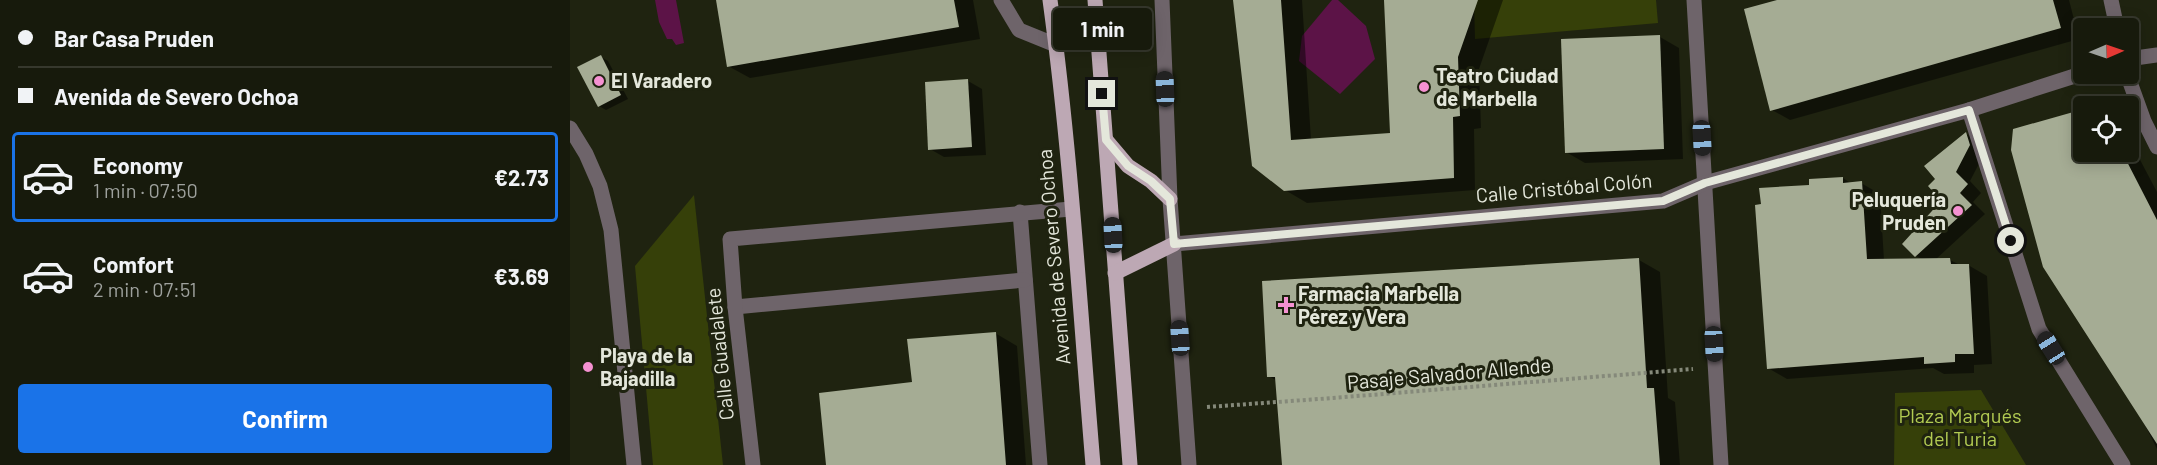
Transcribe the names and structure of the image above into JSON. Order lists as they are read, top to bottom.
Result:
{
  "streets": {
    "main road": ["Avenida de Severo Ochoa"],
    "street": ["Calle Cristóbal Colón", "Calle Guadalete"],
    "path": ["Pasaje Salvador Allende"]
  },
  "crossings": [
    ["Avenida de Severo Ochoa", "Calle Guadalete"]
  ],
  "parks": ["Plaza Marqués del Turia"],
  "places": {
    "other": [
      "El Varadero",
      "Teatro Ciudad de Marbella",
      "Peluquería Pruden",
      "Playa de la Bajadilla"
    ],
    "health": ["Farmacia Marbella Pérez y Vera"]
  },
  "north": "right",
  "page": {
    "banner": ["Bar Casa Pruden", "Avenida de Severo Ochoa"],
    "bubble": "1 min",
    "list": [
      {
        "name": "Economy",
        "note": "1 min · 07:50",
        "value": "€2.73"
      },
      {
        "name": "Comfort",
        "note": "2 min · 07:51",
        "value": "€3.69"
      }
    ],
    "buttons": "Confirm"
  }
}
